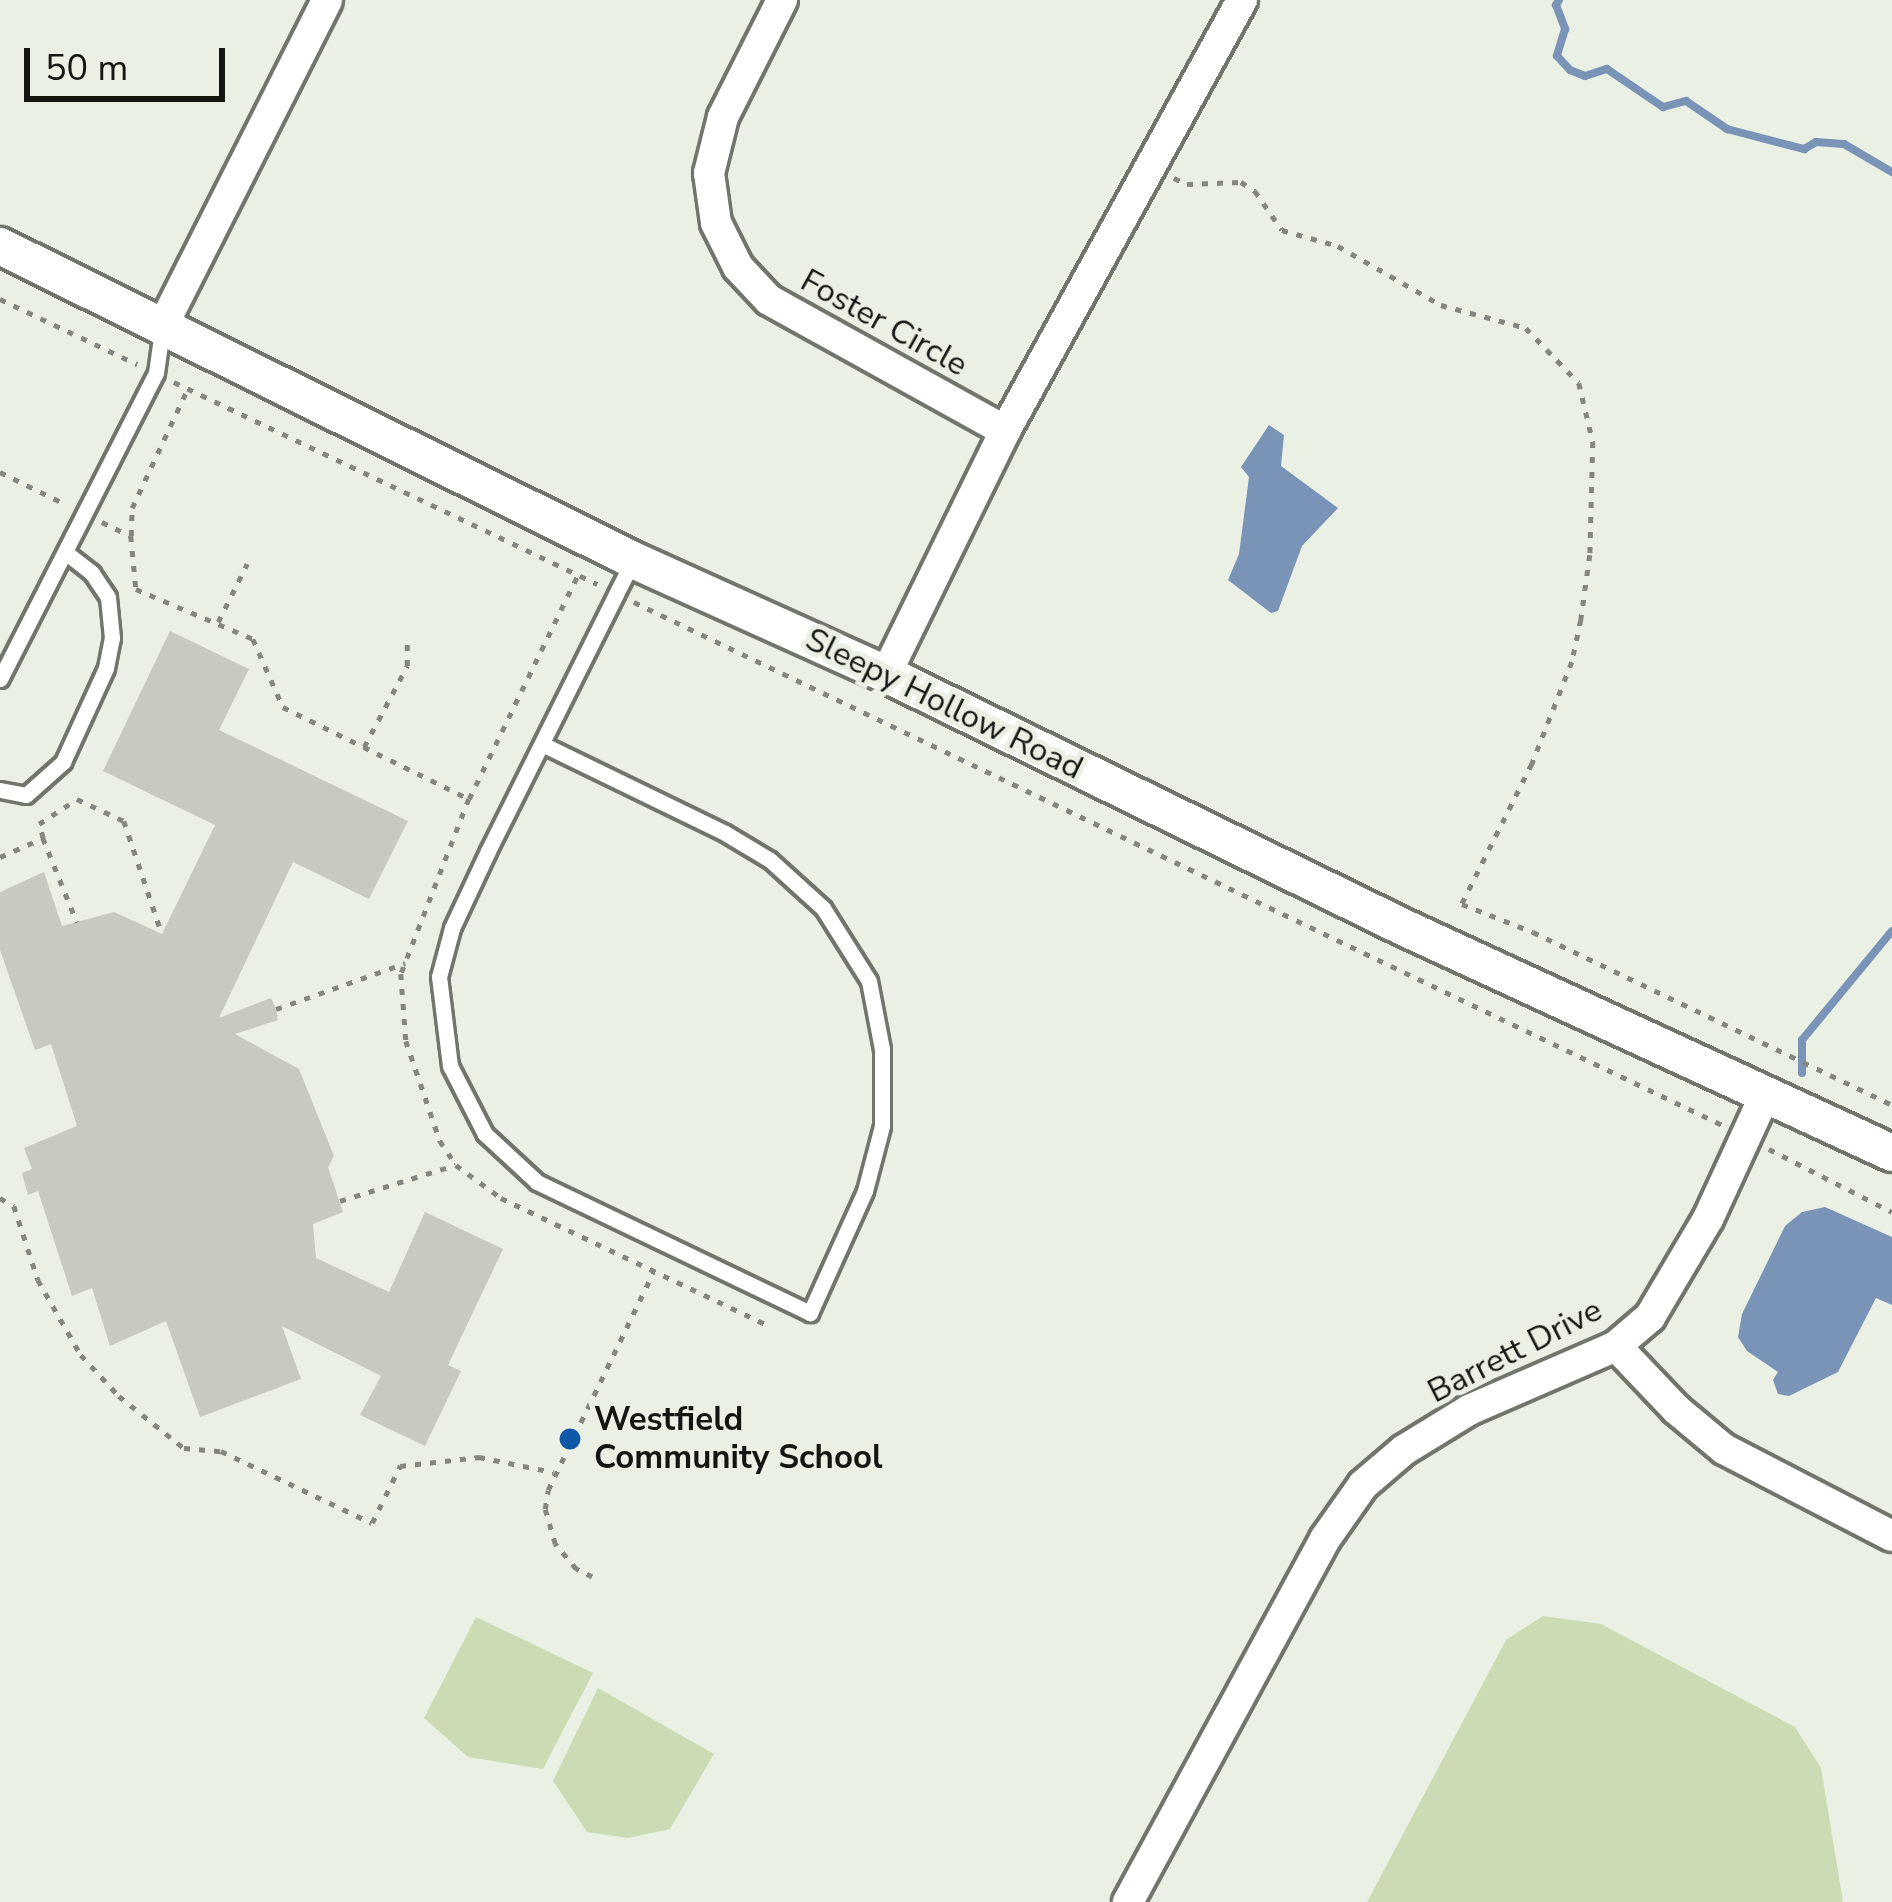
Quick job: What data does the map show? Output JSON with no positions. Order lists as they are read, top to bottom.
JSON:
{
  "streets": {
    "street": ["Foster Circle", "Sleepy Hollow Road", "Barrett Drive"]
  },
  "crossings": [
    ["Sleepy Hollow Road", "Barrett Drive"]
  ],
  "places": ["Westfield Community School"],
  "scale_bar": "50 m"
}
